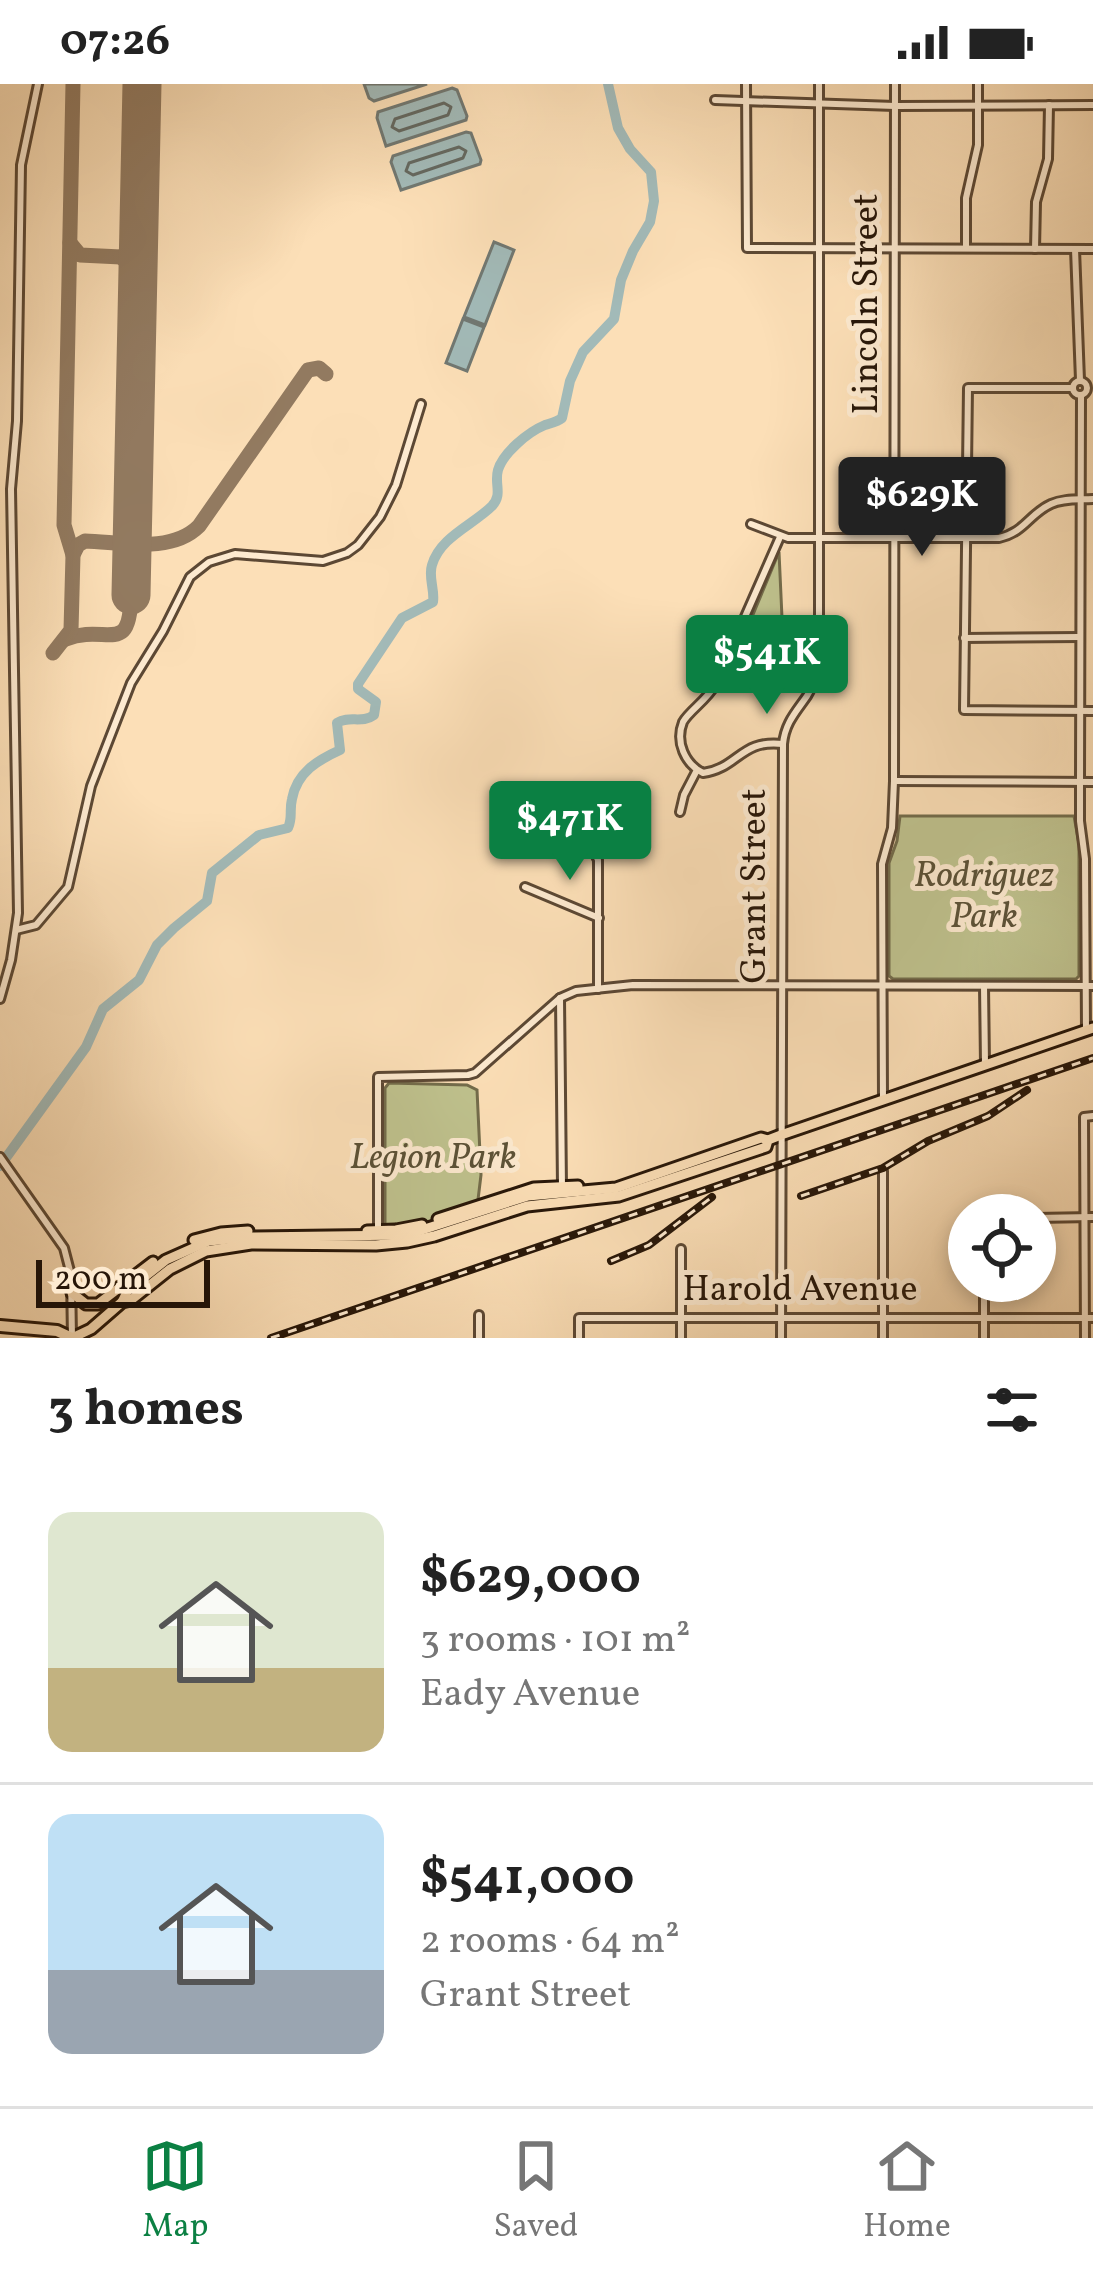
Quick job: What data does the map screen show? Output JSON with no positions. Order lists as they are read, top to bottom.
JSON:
{
  "streets": {
    "street": ["Lincoln Street", "Grant Street", "Harold Avenue"]
  },
  "crossings": [
    ["Grant Street", "Harold Avenue"]
  ],
  "parks": ["Rodriguez Park", "Legion Park"],
  "scale_bar": "200 m",
  "page": {
    "status": "07:26",
    "price": ["$629K", "$541K", "$471K"],
    "scale": "200 m",
    "heading": "3 homes",
    "list": [
      {
        "name": "$629,000",
        "note": "3 rooms · 101 m² · Eady Avenue"
      },
      {
        "name": "$541,000",
        "note": "2 rooms · 64 m² · Grant Street"
      }
    ],
    "tabs": ["Map", "Saved", "Home"]
  }
}
